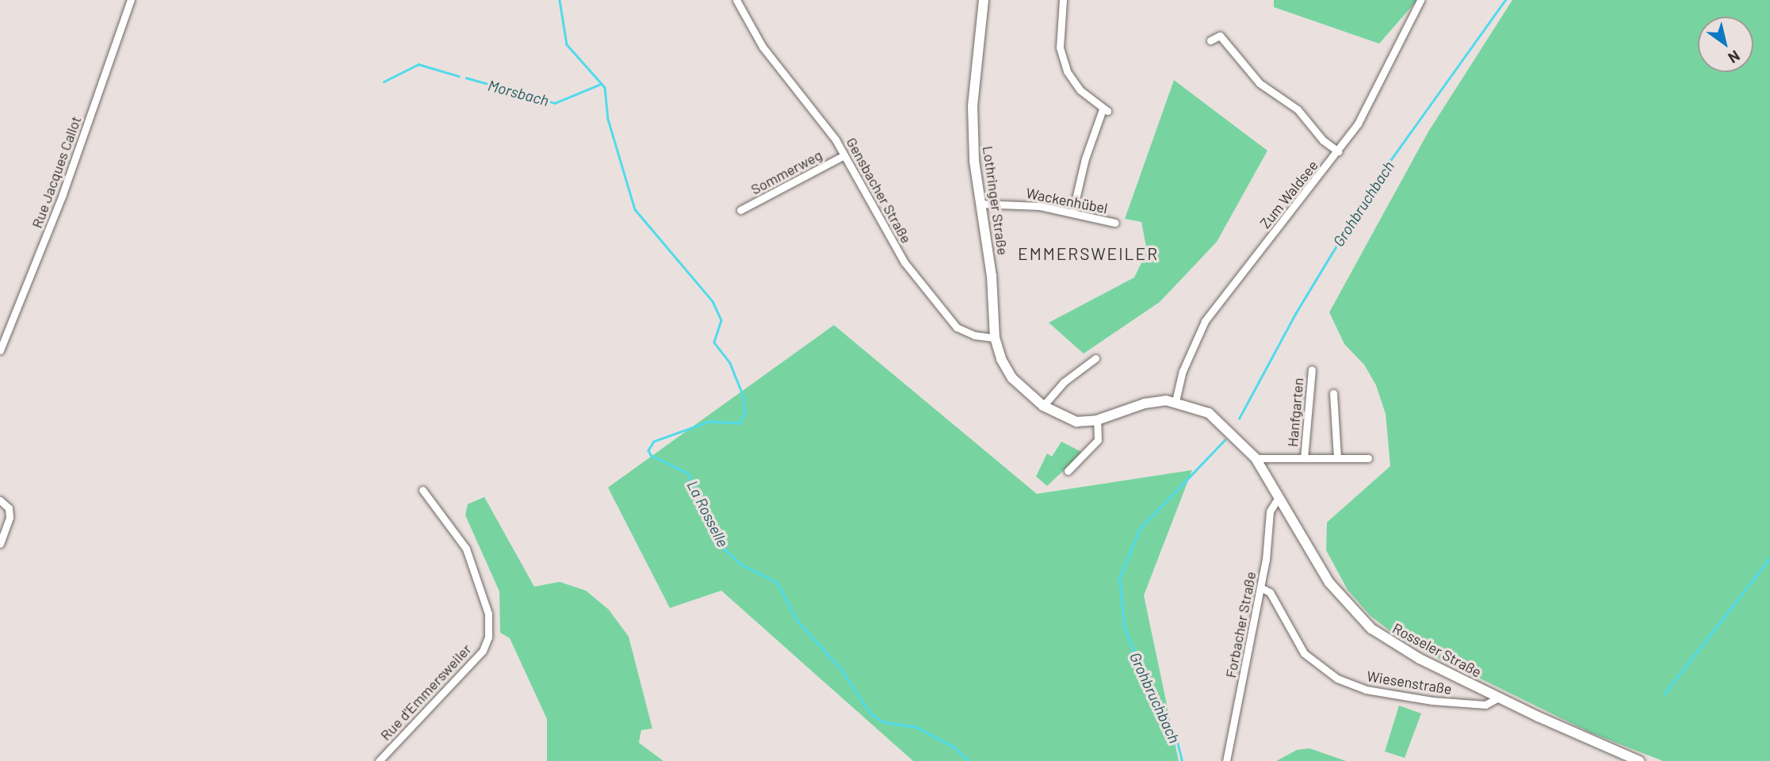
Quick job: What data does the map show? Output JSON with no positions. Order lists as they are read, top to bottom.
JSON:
{
  "streets": {
    "main road": ["Lothringer Straße", "Rosseler Straße"],
    "street": [
      "Rue Jacques Callot",
      "Sommerweg",
      "Gensbacher Straße",
      "Zum Waldsee",
      "Wackenhübel",
      "Hanfgarten",
      "Forbacher Straße",
      "Wiesenstraße",
      "Rue d'Emmersweiler"
    ]
  },
  "crossings": [
    ["Sommerweg", "Gensbacher Straße"],
    ["Gensbacher Straße", "Lothringer Straße"],
    ["Lothringer Straße", "Wackenhübel"],
    ["Forbacher Straße", "Rosseler Straße"],
    ["Forbacher Straße", "Wiesenstraße"],
    ["Rosseler Straße", "Wiesenstraße"]
  ],
  "districts": ["EMMERSWEILER"],
  "water": ["Morsbach", "Grohbruchbach", "La Rosselle"],
  "north": "bottom right"
}
